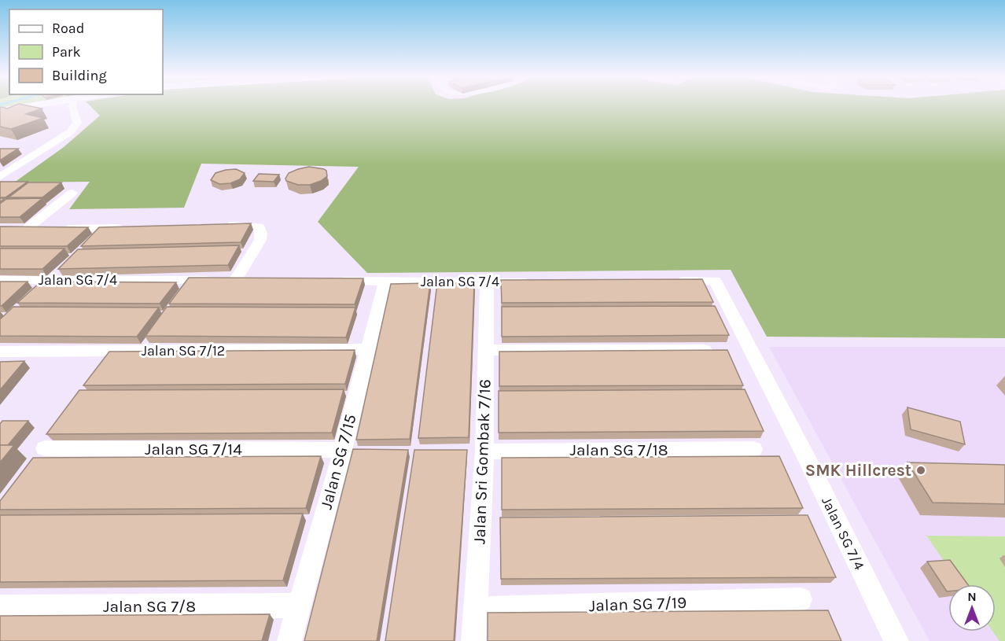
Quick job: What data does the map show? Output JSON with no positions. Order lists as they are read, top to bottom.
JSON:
{
  "streets": {
    "street": [
      "Jalan SG 7/4",
      "Jalan SG 7/12",
      "Jalan SG 7/14",
      "Jalan SG 7/18",
      "Jalan SG 7/15",
      "Jalan Sri Gombak 7/16",
      "Jalan SG 7/19",
      "Jalan SG 7/8"
    ]
  },
  "crossings": [
    ["Jalan SG 7/4", "Jalan SG 7/15"],
    ["Jalan SG 7/4", "Jalan Sri Gombak 7/16"],
    ["Jalan SG 7/12", "Jalan SG 7/15"],
    ["Jalan SG 7/14", "Jalan SG 7/15"],
    ["Jalan SG 7/18", "Jalan Sri Gombak 7/16"],
    ["Jalan SG 7/15", "Jalan SG 7/8"],
    ["Jalan Sri Gombak 7/16", "Jalan SG 7/19"]
  ],
  "places": ["SMK Hillcrest"],
  "legend": ["Road", "Park", "Building"],
  "north": "top"
}
